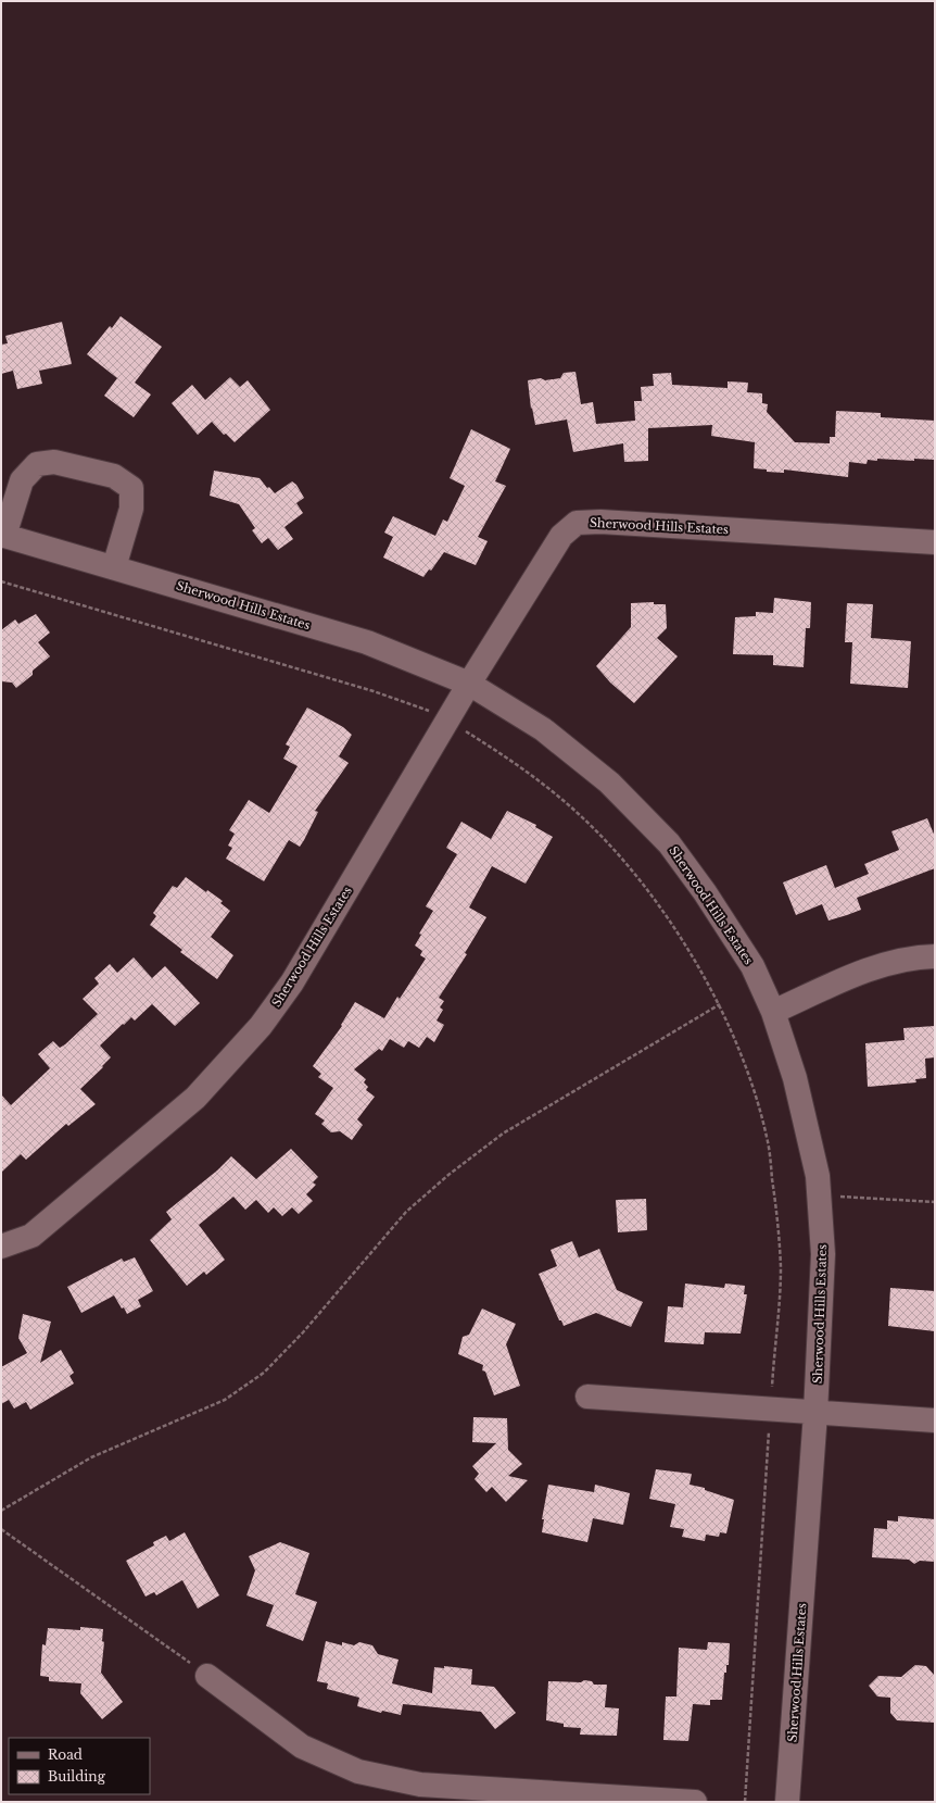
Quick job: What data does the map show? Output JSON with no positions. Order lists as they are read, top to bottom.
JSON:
{
  "streets": {
    "street": ["Sherwood Hills Estates"]
  },
  "legend": ["Road", "Building"]
}
